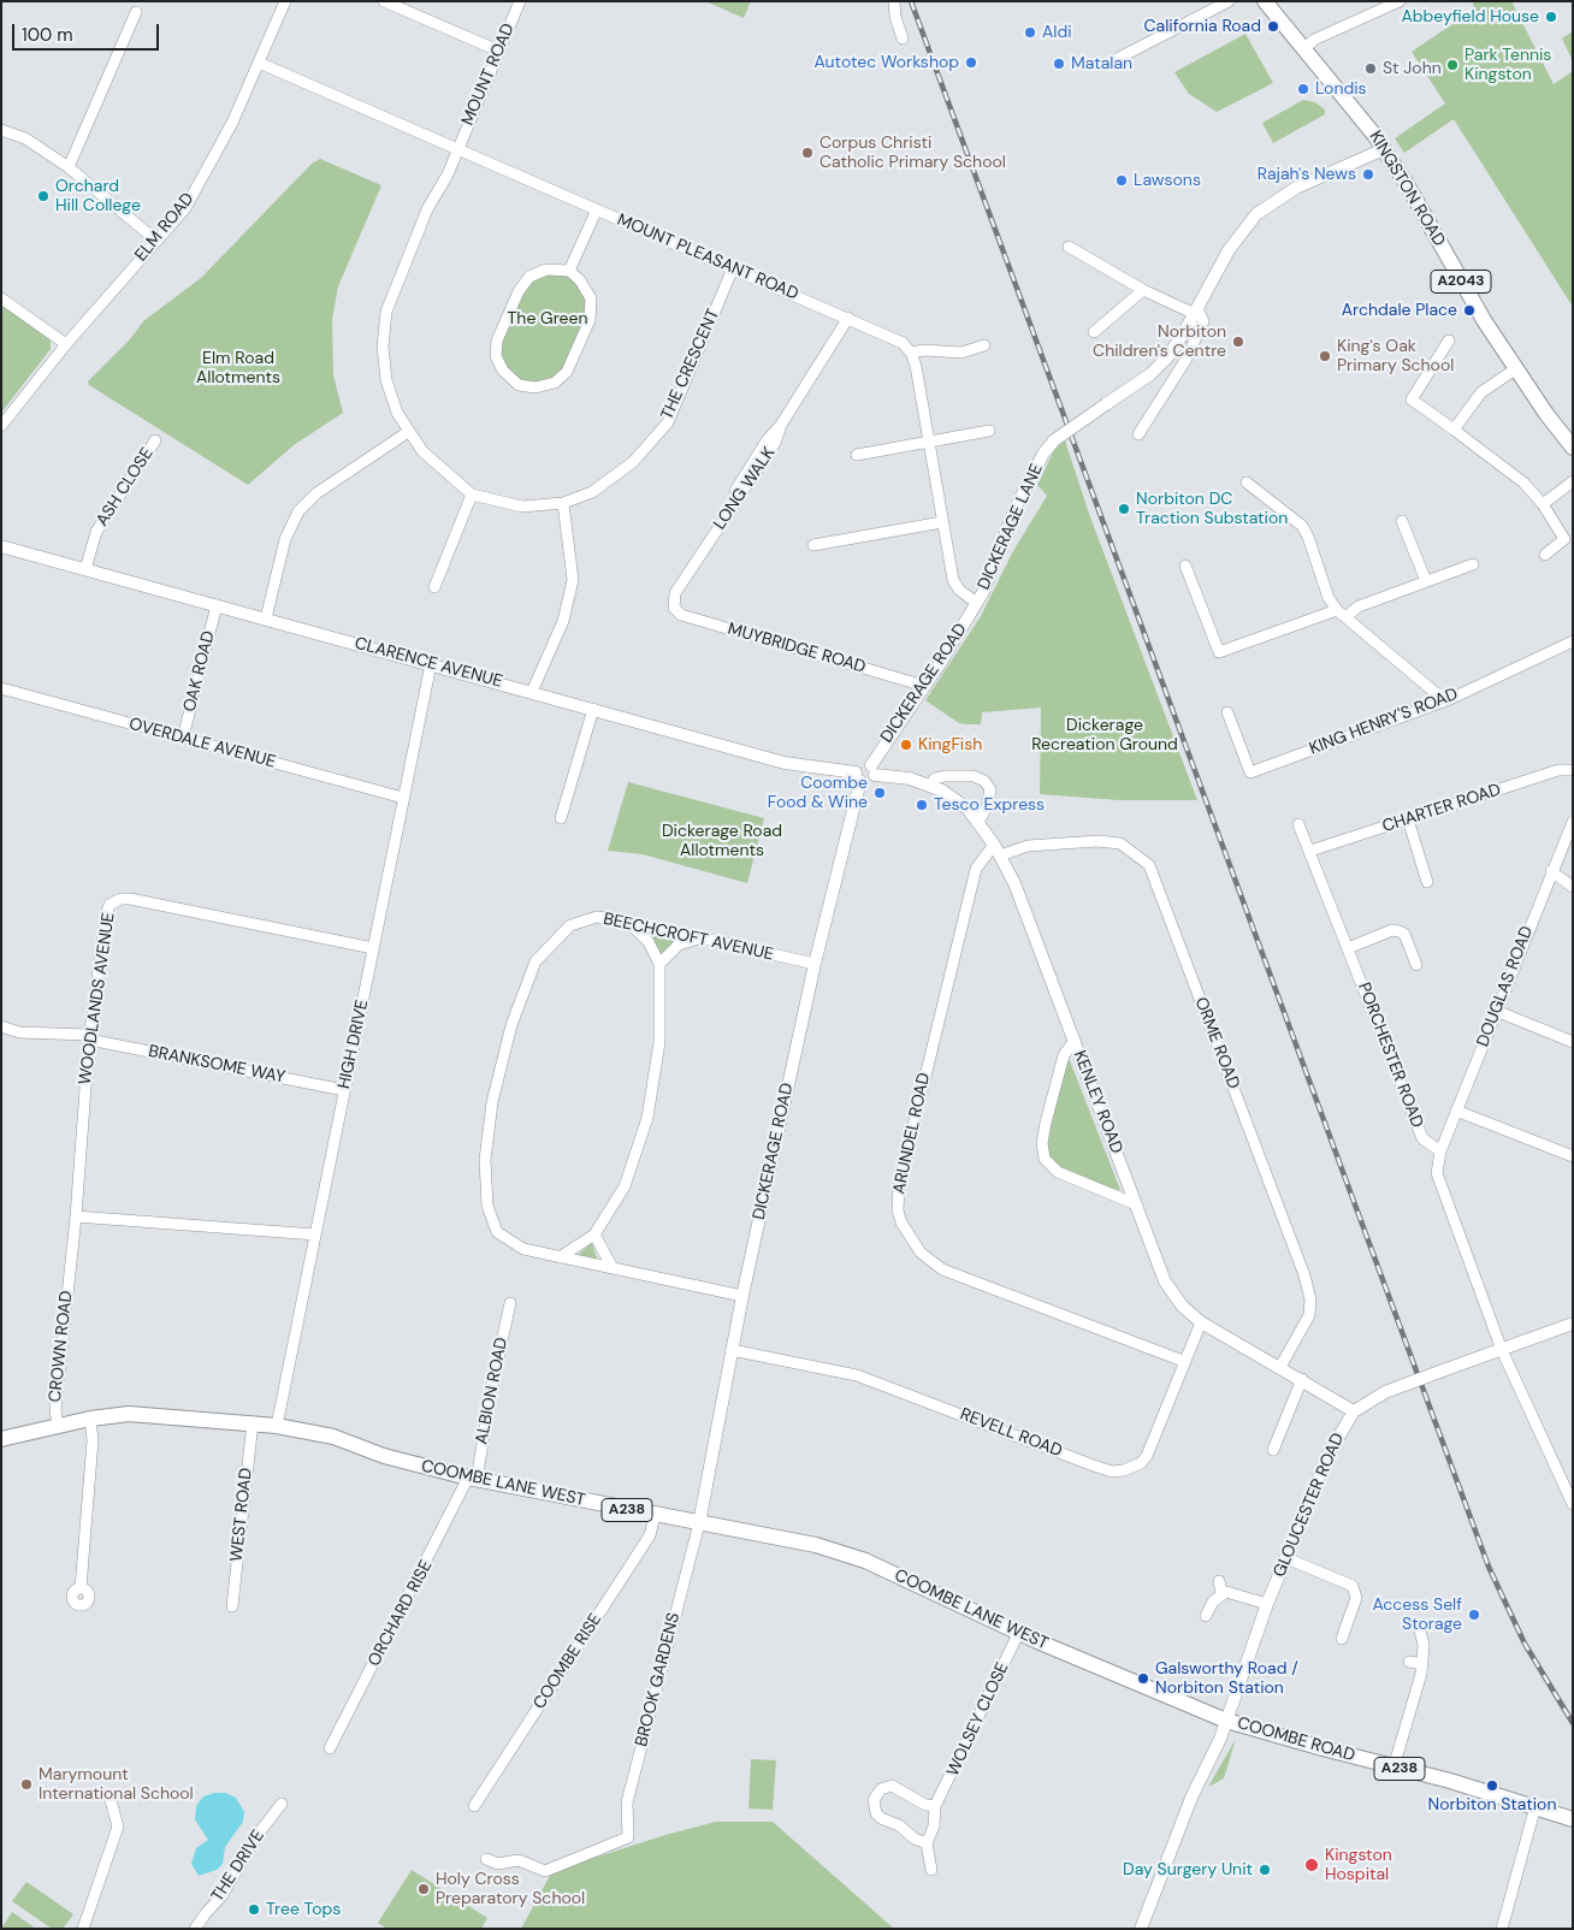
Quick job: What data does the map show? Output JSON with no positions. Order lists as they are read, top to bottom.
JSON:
{
  "streets": {
    "main road": [
      "KINGSTON ROAD",
      "A2043",
      "COOMBE LANE WEST",
      "A238",
      "COOMBE ROAD"
    ],
    "street": [
      "MOUNT ROAD",
      "ELM ROAD",
      "MOUNT PLEASANT ROAD",
      "THE CRESCENT",
      "ASH CLOSE",
      "LONG WALK",
      "DICKERAGE LANE",
      "MUYBRIDGE ROAD",
      "CLARENCE AVENUE",
      "OAK ROAD",
      "DICKERAGE ROAD",
      "KING HENRY'S ROAD",
      "OVERDALE AVENUE",
      "CHARTER ROAD",
      "BEECHCROFT AVENUE",
      "DOUGLAS ROAD",
      "WOODLANDS AVENUE",
      "ORME ROAD",
      "HIGH DRIVE",
      "PORCHESTER ROAD",
      "BRANKSOME WAY",
      "KENLEY ROAD",
      "ARUNDEL ROAD",
      "CROWN ROAD",
      "ALBION ROAD",
      "REVELL ROAD",
      "GLOUCESTER ROAD",
      "WEST ROAD",
      "ORCHARD RISE",
      "COOMBE RISE",
      "BROOK GARDENS",
      "WOLSEY CLOSE",
      "THE DRIVE"
    ]
  },
  "crossings": [
    ["MOUNT ROAD", "MOUNT PLEASANT ROAD"],
    ["MOUNT ROAD", "THE CRESCENT"],
    ["KINGSTON ROAD", "DICKERAGE LANE"],
    ["ELM ROAD", "MOUNT PLEASANT ROAD"],
    ["MOUNT PLEASANT ROAD", "THE CRESCENT"],
    ["MOUNT PLEASANT ROAD", "LONG WALK"],
    ["ASH CLOSE", "CLARENCE AVENUE"],
    ["LONG WALK", "MUYBRIDGE ROAD"],
    ["DICKERAGE LANE", "DICKERAGE ROAD"],
    ["MUYBRIDGE ROAD", "DICKERAGE ROAD"],
    ["CLARENCE AVENUE", "OAK ROAD"],
    ["CLARENCE AVENUE", "DICKERAGE ROAD"],
    ["CLARENCE AVENUE", "HIGH DRIVE"],
    ["CLARENCE AVENUE", "KENLEY ROAD"],
    ["OAK ROAD", "OVERDALE AVENUE"],
    ["DICKERAGE ROAD", "BEECHCROFT AVENUE"],
    ["DICKERAGE ROAD", "KENLEY ROAD"],
    ["DICKERAGE ROAD", "REVELL ROAD"],
    ["DICKERAGE ROAD", "COOMBE LANE WEST"],
    ["DICKERAGE ROAD", "BROOK GARDENS"],
    ["OVERDALE AVENUE", "HIGH DRIVE"],
    ["CHARTER ROAD", "PORCHESTER ROAD"],
    ["DOUGLAS ROAD", "PORCHESTER ROAD"],
    ["WOODLANDS AVENUE", "HIGH DRIVE"],
    ["WOODLANDS AVENUE", "BRANKSOME WAY"],
    ["WOODLANDS AVENUE", "CROWN ROAD"],
    ["ORME ROAD", "KENLEY ROAD"],
    ["ORME ROAD", "ARUNDEL ROAD"],
    ["HIGH DRIVE", "BRANKSOME WAY"],
    ["HIGH DRIVE", "COOMBE LANE WEST"],
    ["KENLEY ROAD", "ARUNDEL ROAD"],
    ["KENLEY ROAD", "REVELL ROAD"],
    ["KENLEY ROAD", "GLOUCESTER ROAD"],
    ["ARUNDEL ROAD", "REVELL ROAD"],
    ["CROWN ROAD", "COOMBE LANE WEST"],
    ["ALBION ROAD", "COOMBE LANE WEST"],
    ["ALBION ROAD", "ORCHARD RISE"],
    ["COOMBE LANE WEST", "GLOUCESTER ROAD"],
    ["COOMBE LANE WEST", "WEST ROAD"],
    ["COOMBE LANE WEST", "ORCHARD RISE"],
    ["COOMBE LANE WEST", "COOMBE RISE"],
    ["COOMBE LANE WEST", "BROOK GARDENS"],
    ["COOMBE LANE WEST", "WOLSEY CLOSE"],
    ["COOMBE LANE WEST", "COOMBE ROAD"],
    ["GLOUCESTER ROAD", "COOMBE ROAD"]
  ],
  "parks": [
    "The Green",
    "Elm Road Allotments",
    "Dickerage Recreation Ground",
    "Dickerage Road Allotments"
  ],
  "places": [
    "Abbeyfield House",
    "California Road",
    "Aldi",
    "Autotec Workshop",
    "Matalan",
    "Park Tennis Kingston",
    "St John",
    "Londis",
    "Corpus Christi Catholic Primary School",
    "Rajah's News",
    "Lawsons",
    "Orchard Hill College",
    "Archdale Place",
    "Norbiton Children's Centre",
    "King's Oak Primary School",
    "Norbiton DC Traction Substation",
    "KingFish",
    "Coombe Food & Wine",
    "Tesco Express",
    "Access Self Storage",
    "Galsworthy Road / Norbiton Station",
    "Marymount International School",
    "Norbiton Station",
    "Kingston Hospital",
    "Day Surgery Unit",
    "Holy Cross Preparatory School",
    "Tree Tops"
  ],
  "scale_bar": "100 m"
}
